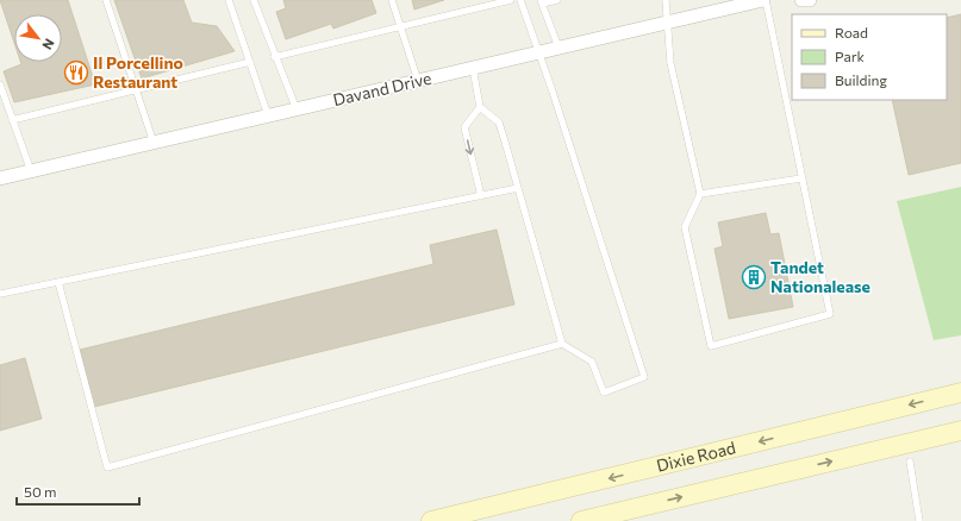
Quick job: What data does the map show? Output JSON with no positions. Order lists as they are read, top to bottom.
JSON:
{
  "streets": {
    "main road": ["Dixie Road"],
    "street": ["Davand Drive"]
  },
  "places": {
    "restaurant": ["Il Porcellino Restaurant"],
    "building": ["Tandet Nationalease"]
  },
  "legend": ["Road", "Park", "Building"],
  "scale_bar": "50 m",
  "north": "bottom right"
}
